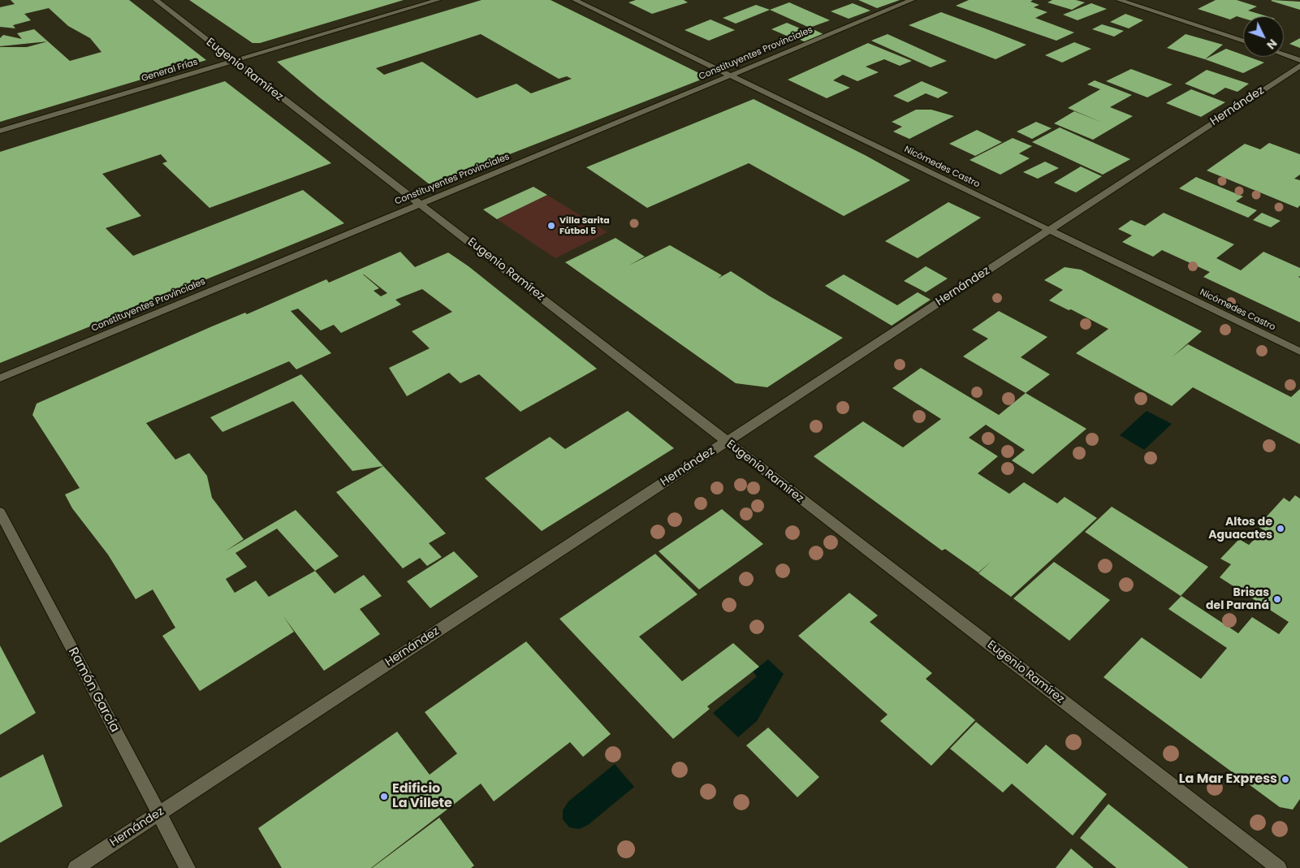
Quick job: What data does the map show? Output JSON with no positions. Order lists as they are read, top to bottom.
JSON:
{
  "streets": {
    "street": [
      "Constituyentes Provinciales",
      "Eugenio Ramírez",
      "General Frías",
      "Hernández",
      "Nicómedes Castro",
      "Ramón García"
    ]
  },
  "crossings": [
    ["Constituyentes Provinciales", "Eugenio Ramírez"],
    ["Constituyentes Provinciales", "Nicómedes Castro"],
    ["Eugenio Ramírez", "General Frías"],
    ["Eugenio Ramírez", "Hernández"],
    ["Hernández", "Nicómedes Castro"],
    ["Hernández", "Ramón García"]
  ],
  "places": [
    "Villa Sarita Fútbol 5",
    "Altos de Aguacates",
    "Brisas del Paraná",
    "La Mar Express",
    "Edificio La Villete"
  ],
  "north": "bottom right"
}
